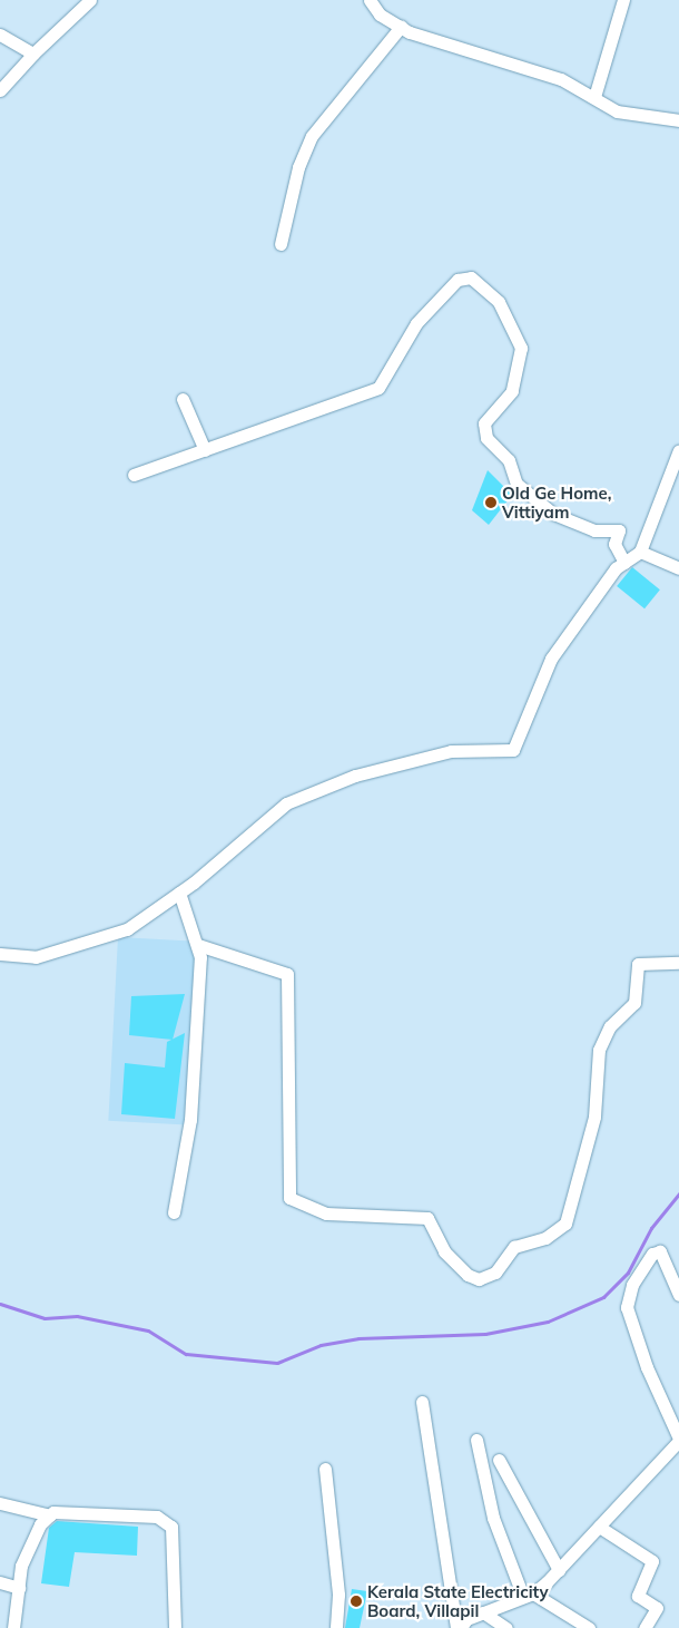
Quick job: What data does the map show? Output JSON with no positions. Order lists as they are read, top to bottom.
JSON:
{
  "places": ["Old Ge Home, Vittiyam", "Kerala State Electricity Board, Villapil"]
}
